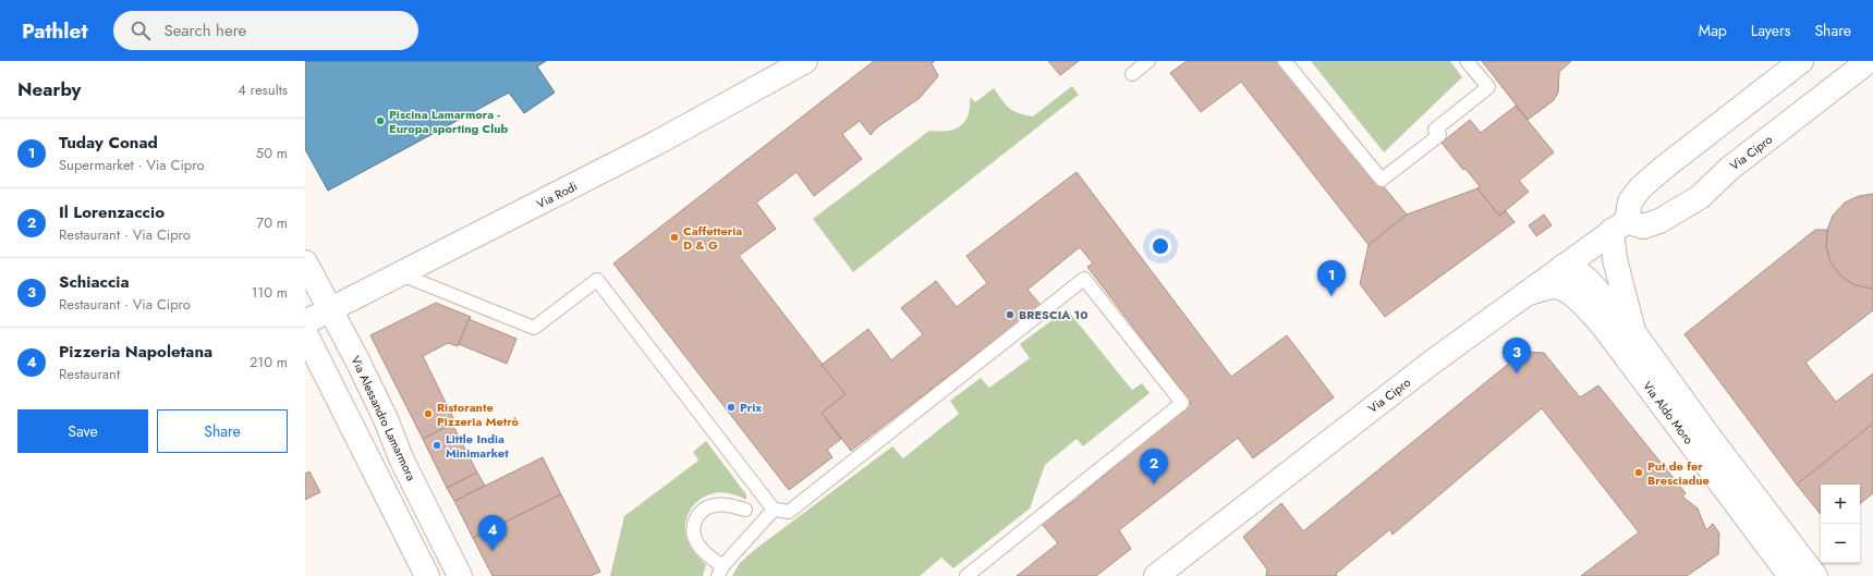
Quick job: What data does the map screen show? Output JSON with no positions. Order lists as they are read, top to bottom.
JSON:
{
  "streets": {
    "street": [
      "Via Cipro",
      "Via Rodi",
      "Via Aldo Moro",
      "Via Alessandro Lamarmora"
    ]
  },
  "crossings": [
    ["Via Cipro", "Via Aldo Moro"],
    ["Via Rodi", "Via Alessandro Lamarmora"]
  ],
  "places": [
    "Piscina Lamarmora - Europa sporting Club",
    "Caffetteria D & G",
    "BRESCIA 10",
    "Prix",
    "Ristorante Pizzeria Metrò",
    "Little India Minimarket",
    "Put de fer Bresciadue"
  ],
  "page": {
    "header": "Pathlet",
    "search": "Search here",
    "nav": ["Map", "Layers", "Share"],
    "heading": ["Nearby", "4 results"],
    "list": [
      {
        "mark": "1",
        "name": "Tuday Conad",
        "note": "Supermarket · Via Cipro",
        "value": "50 m"
      },
      {
        "mark": "2",
        "name": "Il Lorenzaccio",
        "note": "Restaurant · Via Cipro",
        "value": "70 m"
      },
      {
        "mark": "3",
        "name": "Schiaccia",
        "note": "Restaurant · Via Cipro",
        "value": "110 m"
      },
      {
        "mark": "4",
        "name": "Pizzeria Napoletana",
        "note": "Restaurant",
        "value": "210 m"
      }
    ],
    "pins": [
      "1",
      "3",
      "2",
      "4"
    ],
    "buttons": ["Save", "Share"],
    "map_buttons": ["+", "−"]
  }
}
